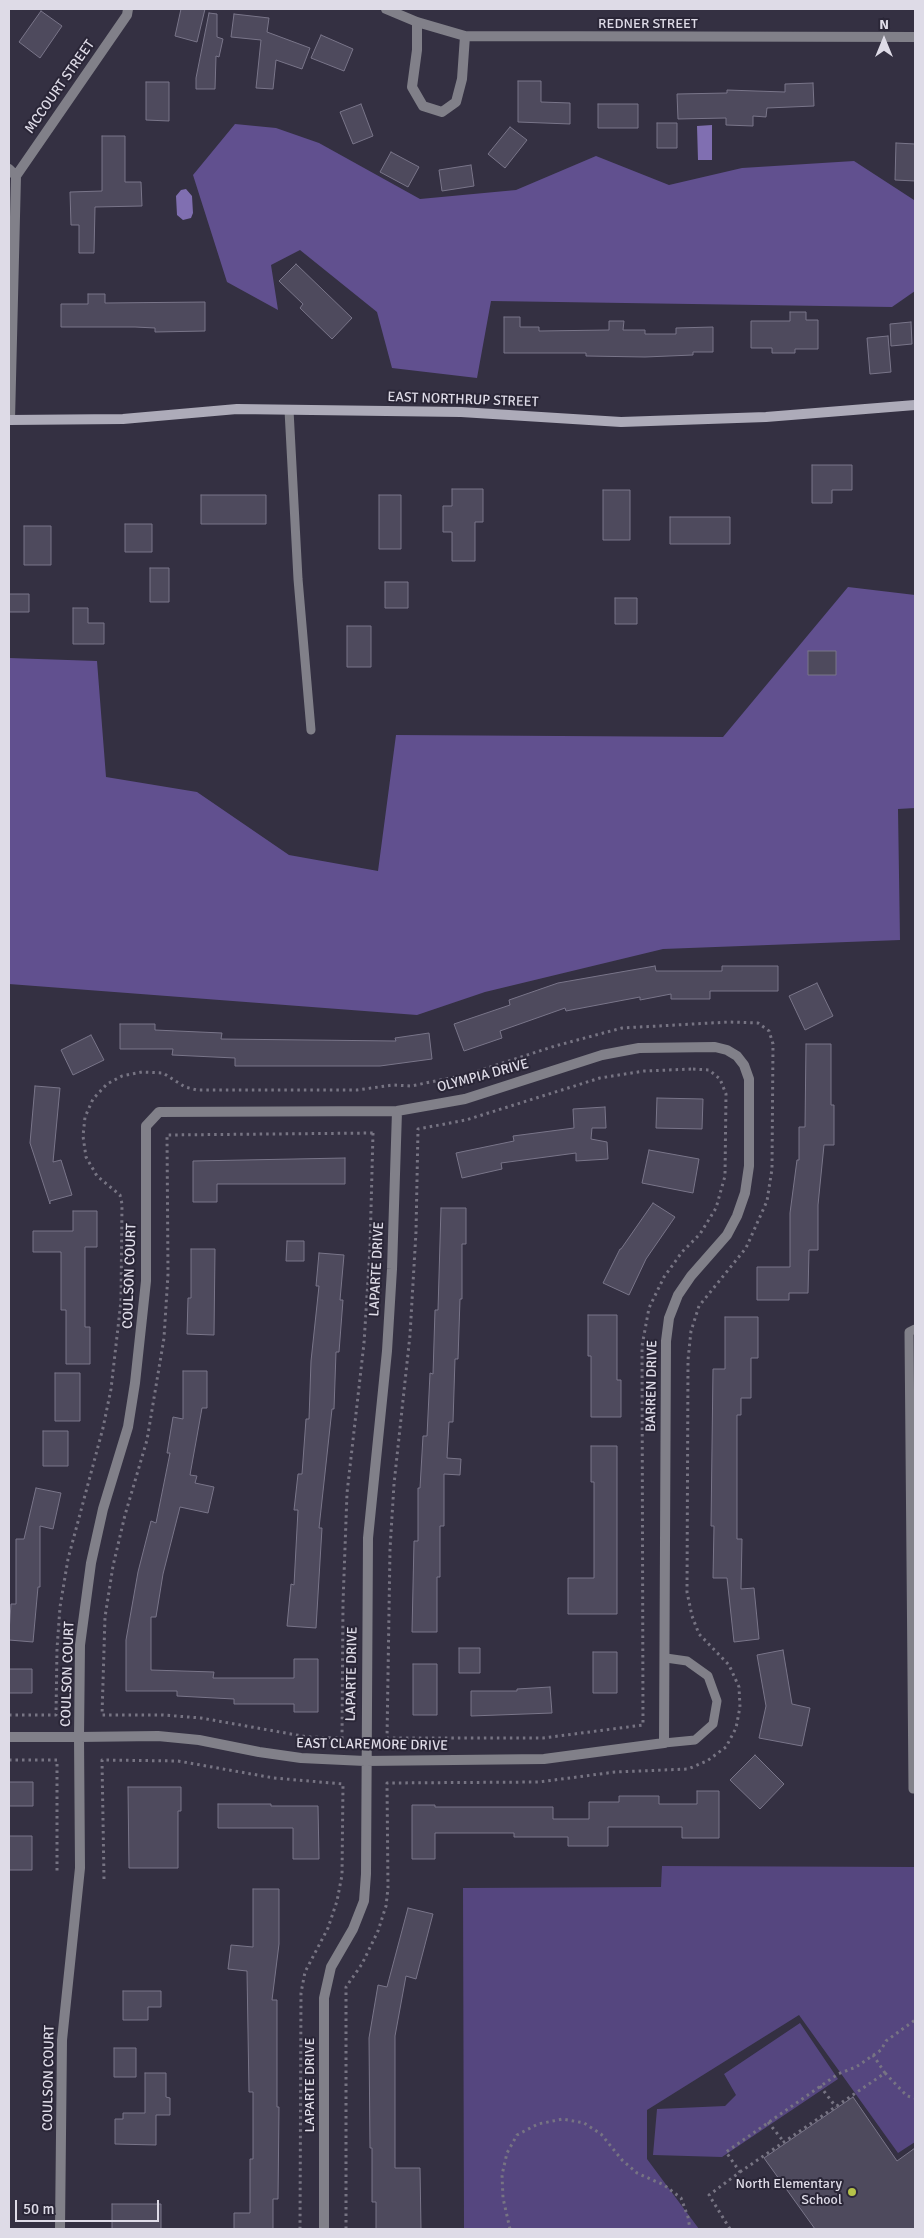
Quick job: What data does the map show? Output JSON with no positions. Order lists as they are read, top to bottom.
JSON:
{
  "streets": {
    "street": [
      "REDNER STREET",
      "MCCOURT STREET",
      "EAST NORTHRUP STREET",
      "OLYMPIA DRIVE",
      "LAPARTE DRIVE",
      "COULSON COURT",
      "BARREN DRIVE",
      "EAST CLAREMORE DRIVE"
    ]
  },
  "crossings": [
    ["MCCOURT STREET", "EAST NORTHRUP STREET"],
    ["OLYMPIA DRIVE", "LAPARTE DRIVE"],
    ["OLYMPIA DRIVE", "COULSON COURT"],
    ["OLYMPIA DRIVE", "BARREN DRIVE"],
    ["LAPARTE DRIVE", "EAST CLAREMORE DRIVE"],
    ["COULSON COURT", "EAST CLAREMORE DRIVE"],
    ["BARREN DRIVE", "EAST CLAREMORE DRIVE"]
  ],
  "places": ["North Elementary School"],
  "scale_bar": "50 m",
  "north": "top"
}
